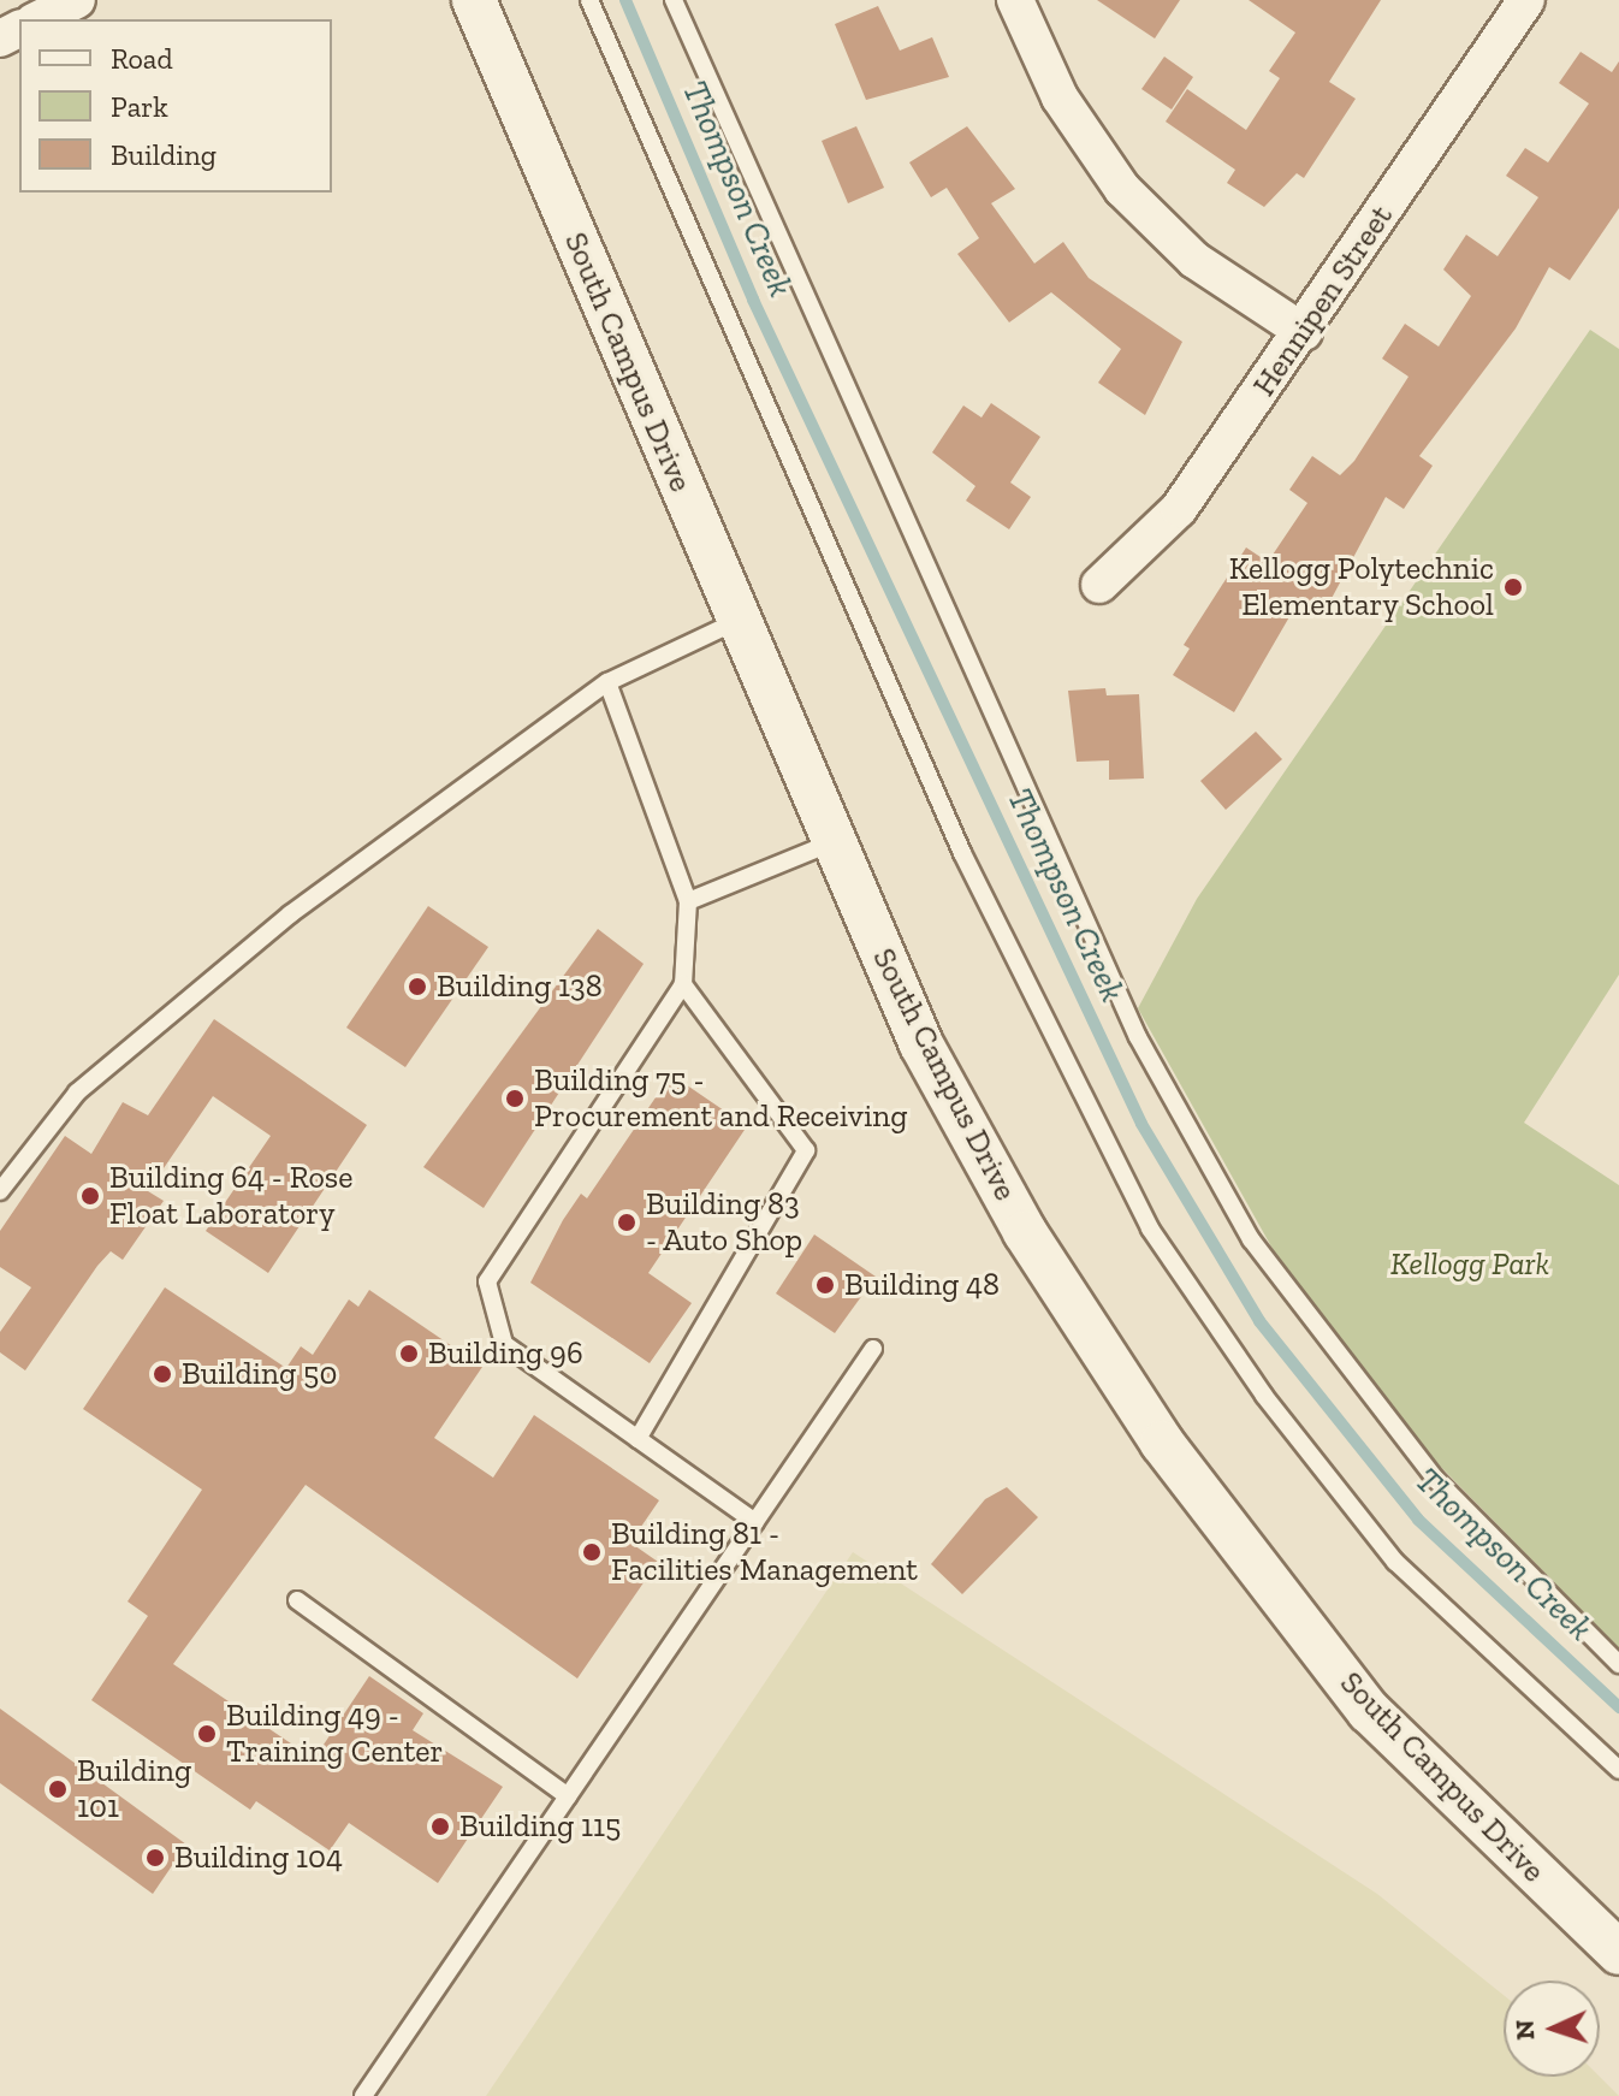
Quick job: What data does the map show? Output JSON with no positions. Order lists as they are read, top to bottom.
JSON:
{
  "streets": {
    "street": ["Hennipen Street", "South Campus Drive"]
  },
  "water": ["Thompson Creek"],
  "parks": ["Kellogg Park"],
  "places": [
    "Kellogg Polytechnic Elementary School",
    "Building 138",
    "Building 75 - Procurement and Receiving",
    "Building 64 - Rose Float Laboratory",
    "Building 83 - Auto Shop",
    "Building 48",
    "Building 96",
    "Building 50",
    "Building 81 - Facilities Management",
    "Building 49 - Training Center",
    "Building 101",
    "Building 115",
    "Building 104"
  ],
  "legend": ["Road", "Park", "Building"],
  "north": "left"
}
